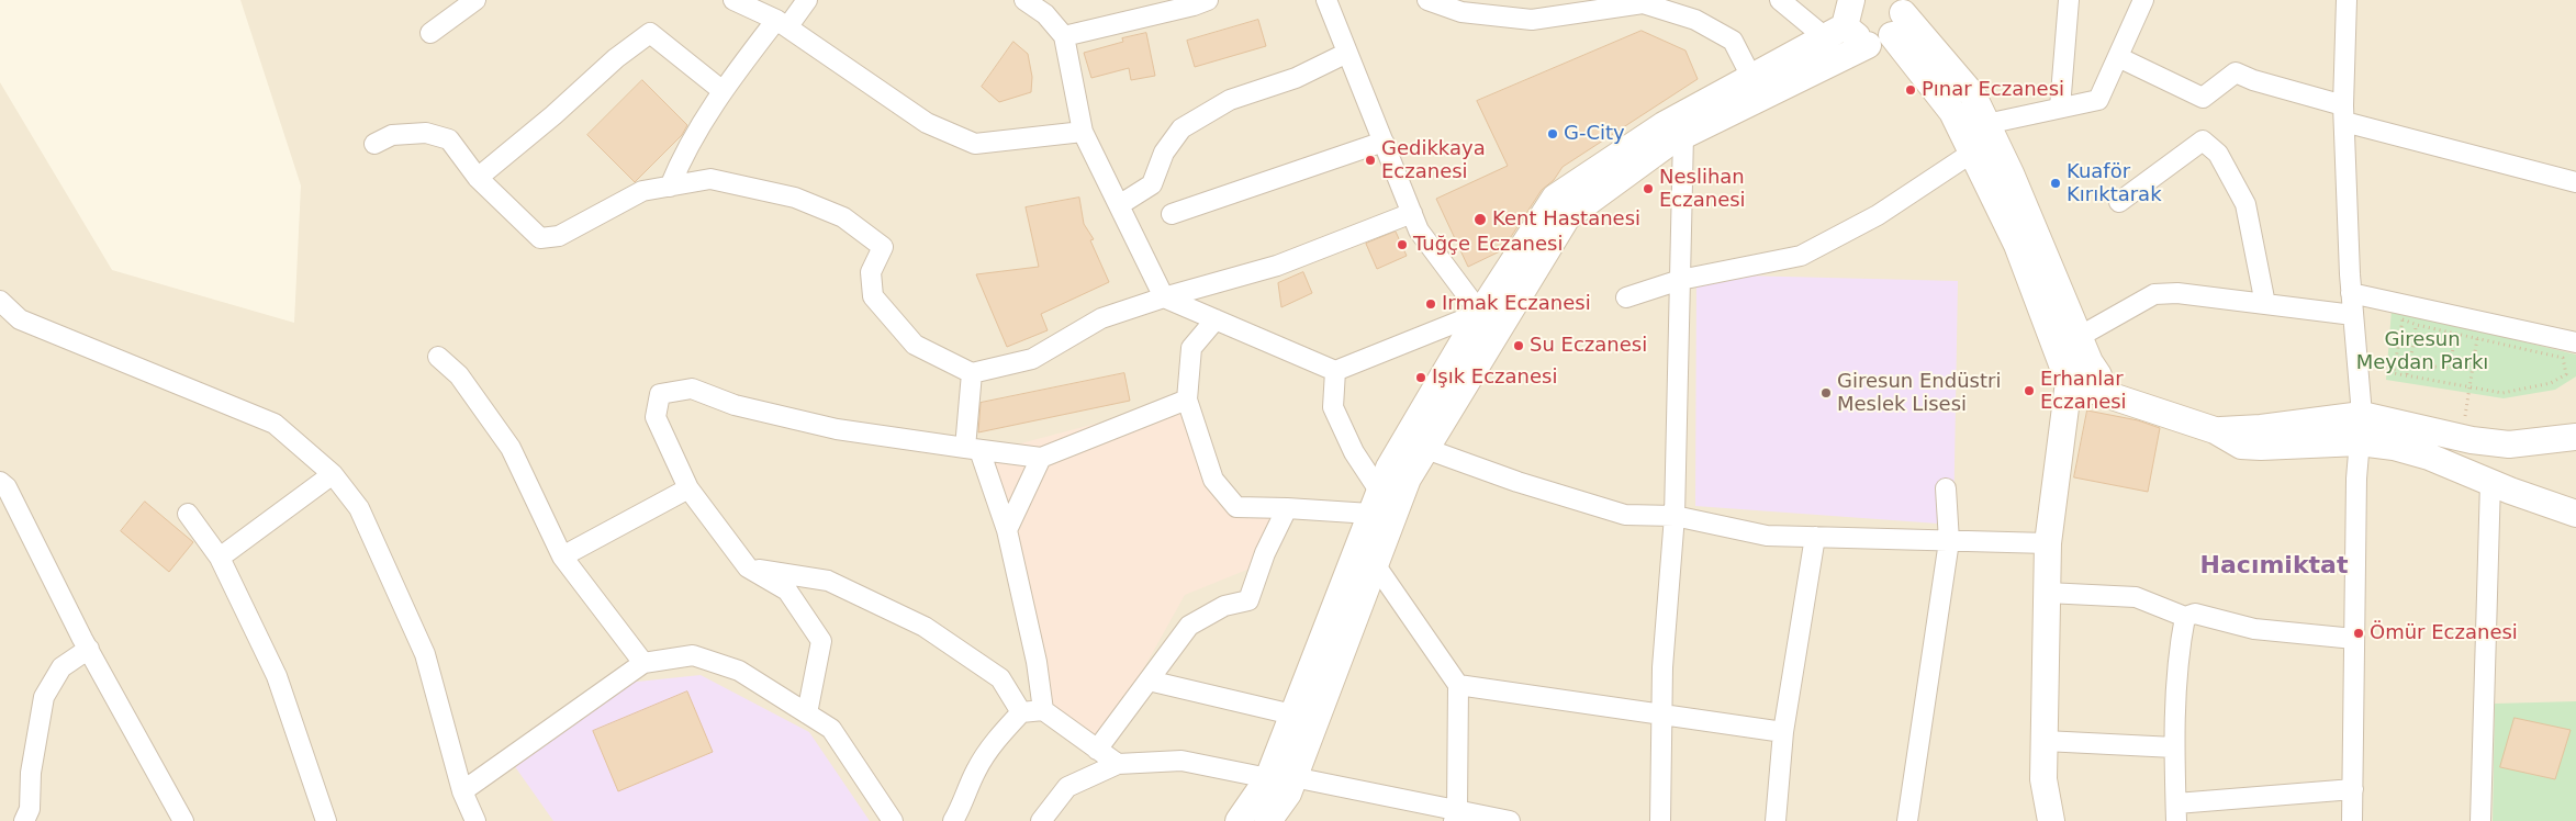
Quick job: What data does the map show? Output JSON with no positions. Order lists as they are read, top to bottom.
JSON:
{
  "districts": ["Hacımiktat"],
  "parks": ["Giresun Meydan Parkı"],
  "places": [
    "Pınar Eczanesi",
    "G-City",
    "Gedikkaya Eczanesi",
    "Kuaför Kırıktarak",
    "Neslihan Eczanesi",
    "Kent Hastanesi",
    "Tuğçe Eczanesi",
    "Irmak Eczanesi",
    "Su Eczanesi",
    "Işık Eczanesi",
    "Erhanlar Eczanesi",
    "Giresun Endüstri Meslek Lisesi",
    "Ömür Eczanesi"
  ]
}
